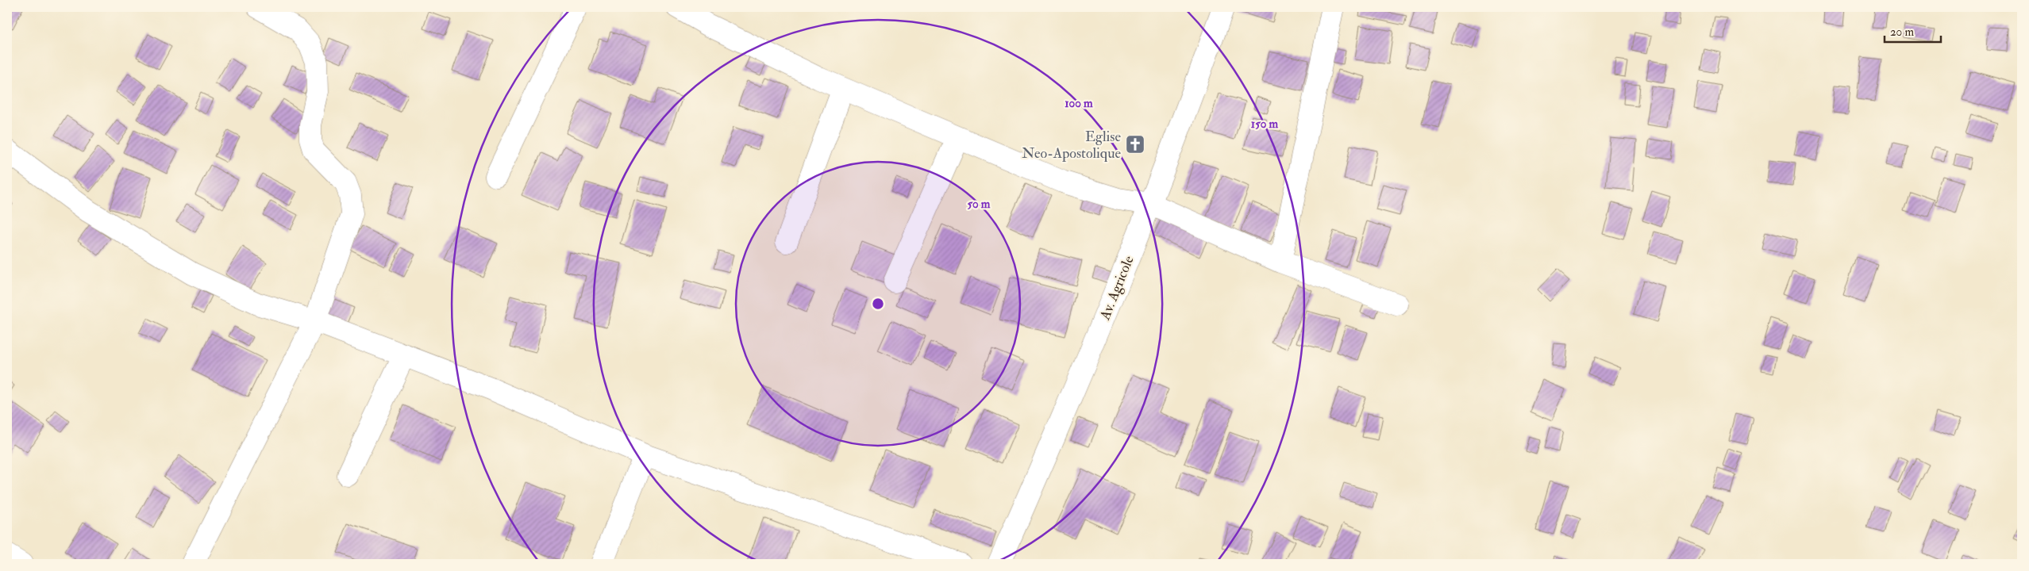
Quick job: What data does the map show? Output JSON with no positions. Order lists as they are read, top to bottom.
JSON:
{
  "streets": {
    "street": ["Av. Agricole"]
  },
  "places": {
    "church": ["Eglise Neo-Apostolique"]
  },
  "scale_bar": "20 m",
  "rings": ["100 m", "150 m", "50 m"]
}
